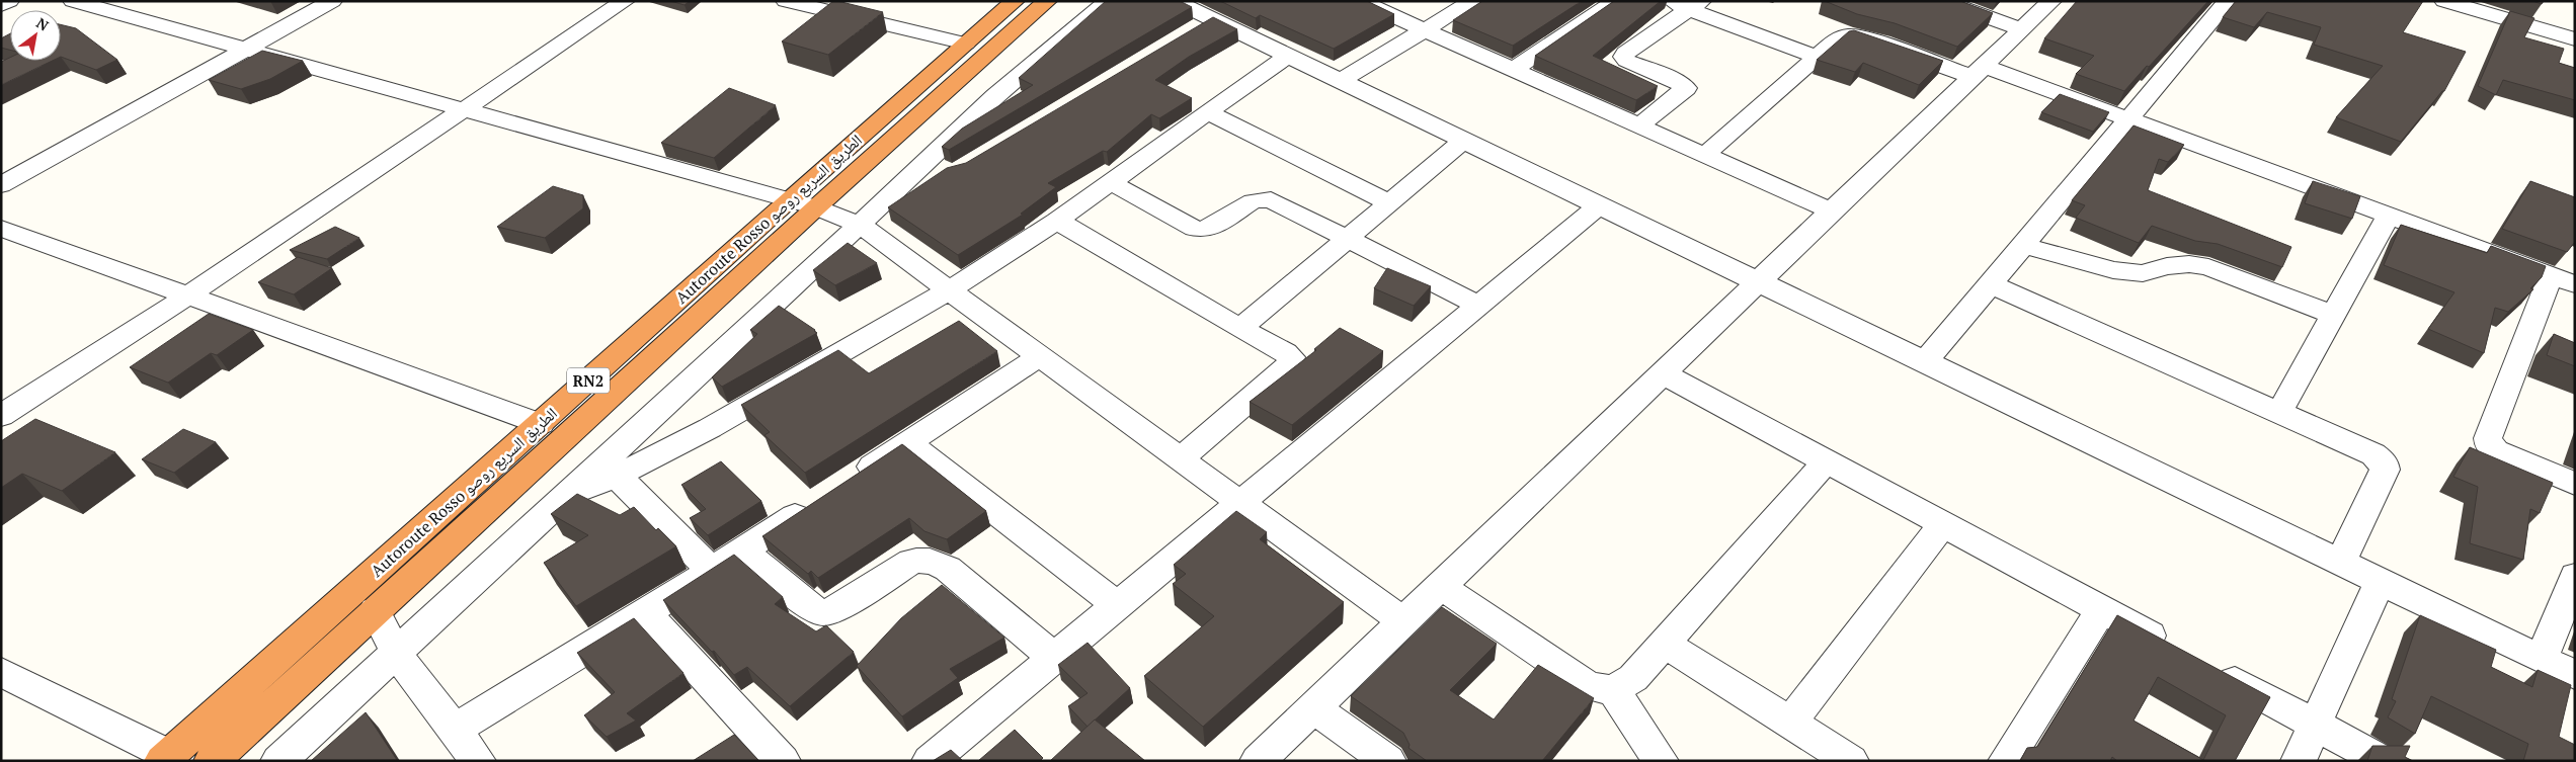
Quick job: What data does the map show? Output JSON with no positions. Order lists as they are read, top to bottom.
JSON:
{
  "streets": {
    "highway": ["Autoroute Rosso الطريق السريع روصو", "RN2"]
  },
  "north": "top right"
}
